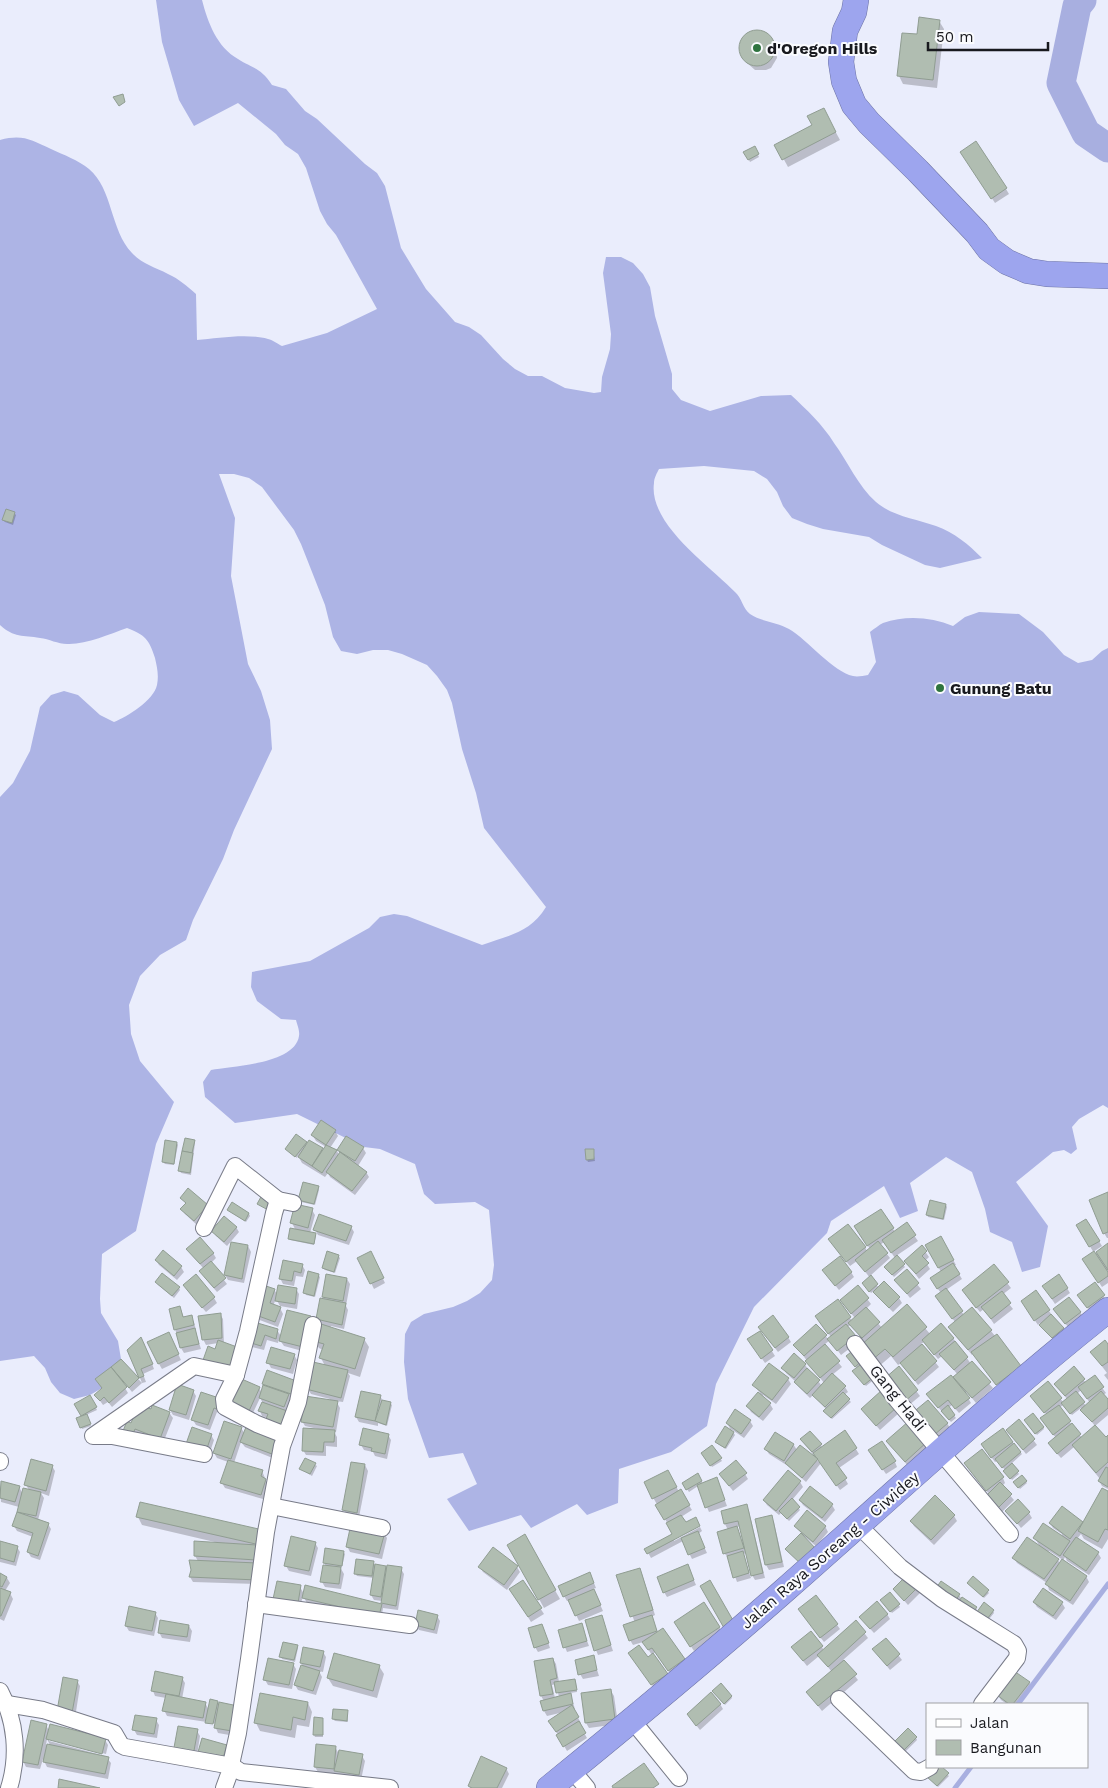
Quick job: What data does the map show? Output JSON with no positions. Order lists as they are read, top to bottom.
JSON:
{
  "streets": {
    "highway": ["Jalan Raya Soreang - Ciwidey"],
    "street": ["Gang Hadi"]
  },
  "crossings": [
    ["Gang Hadi", "Jalan Raya Soreang - Ciwidey"]
  ],
  "places": ["d'Oregon Hills", "Gunung Batu"],
  "legend": ["Jalan", "Bangunan"],
  "scale_bar": "50 m"
}
